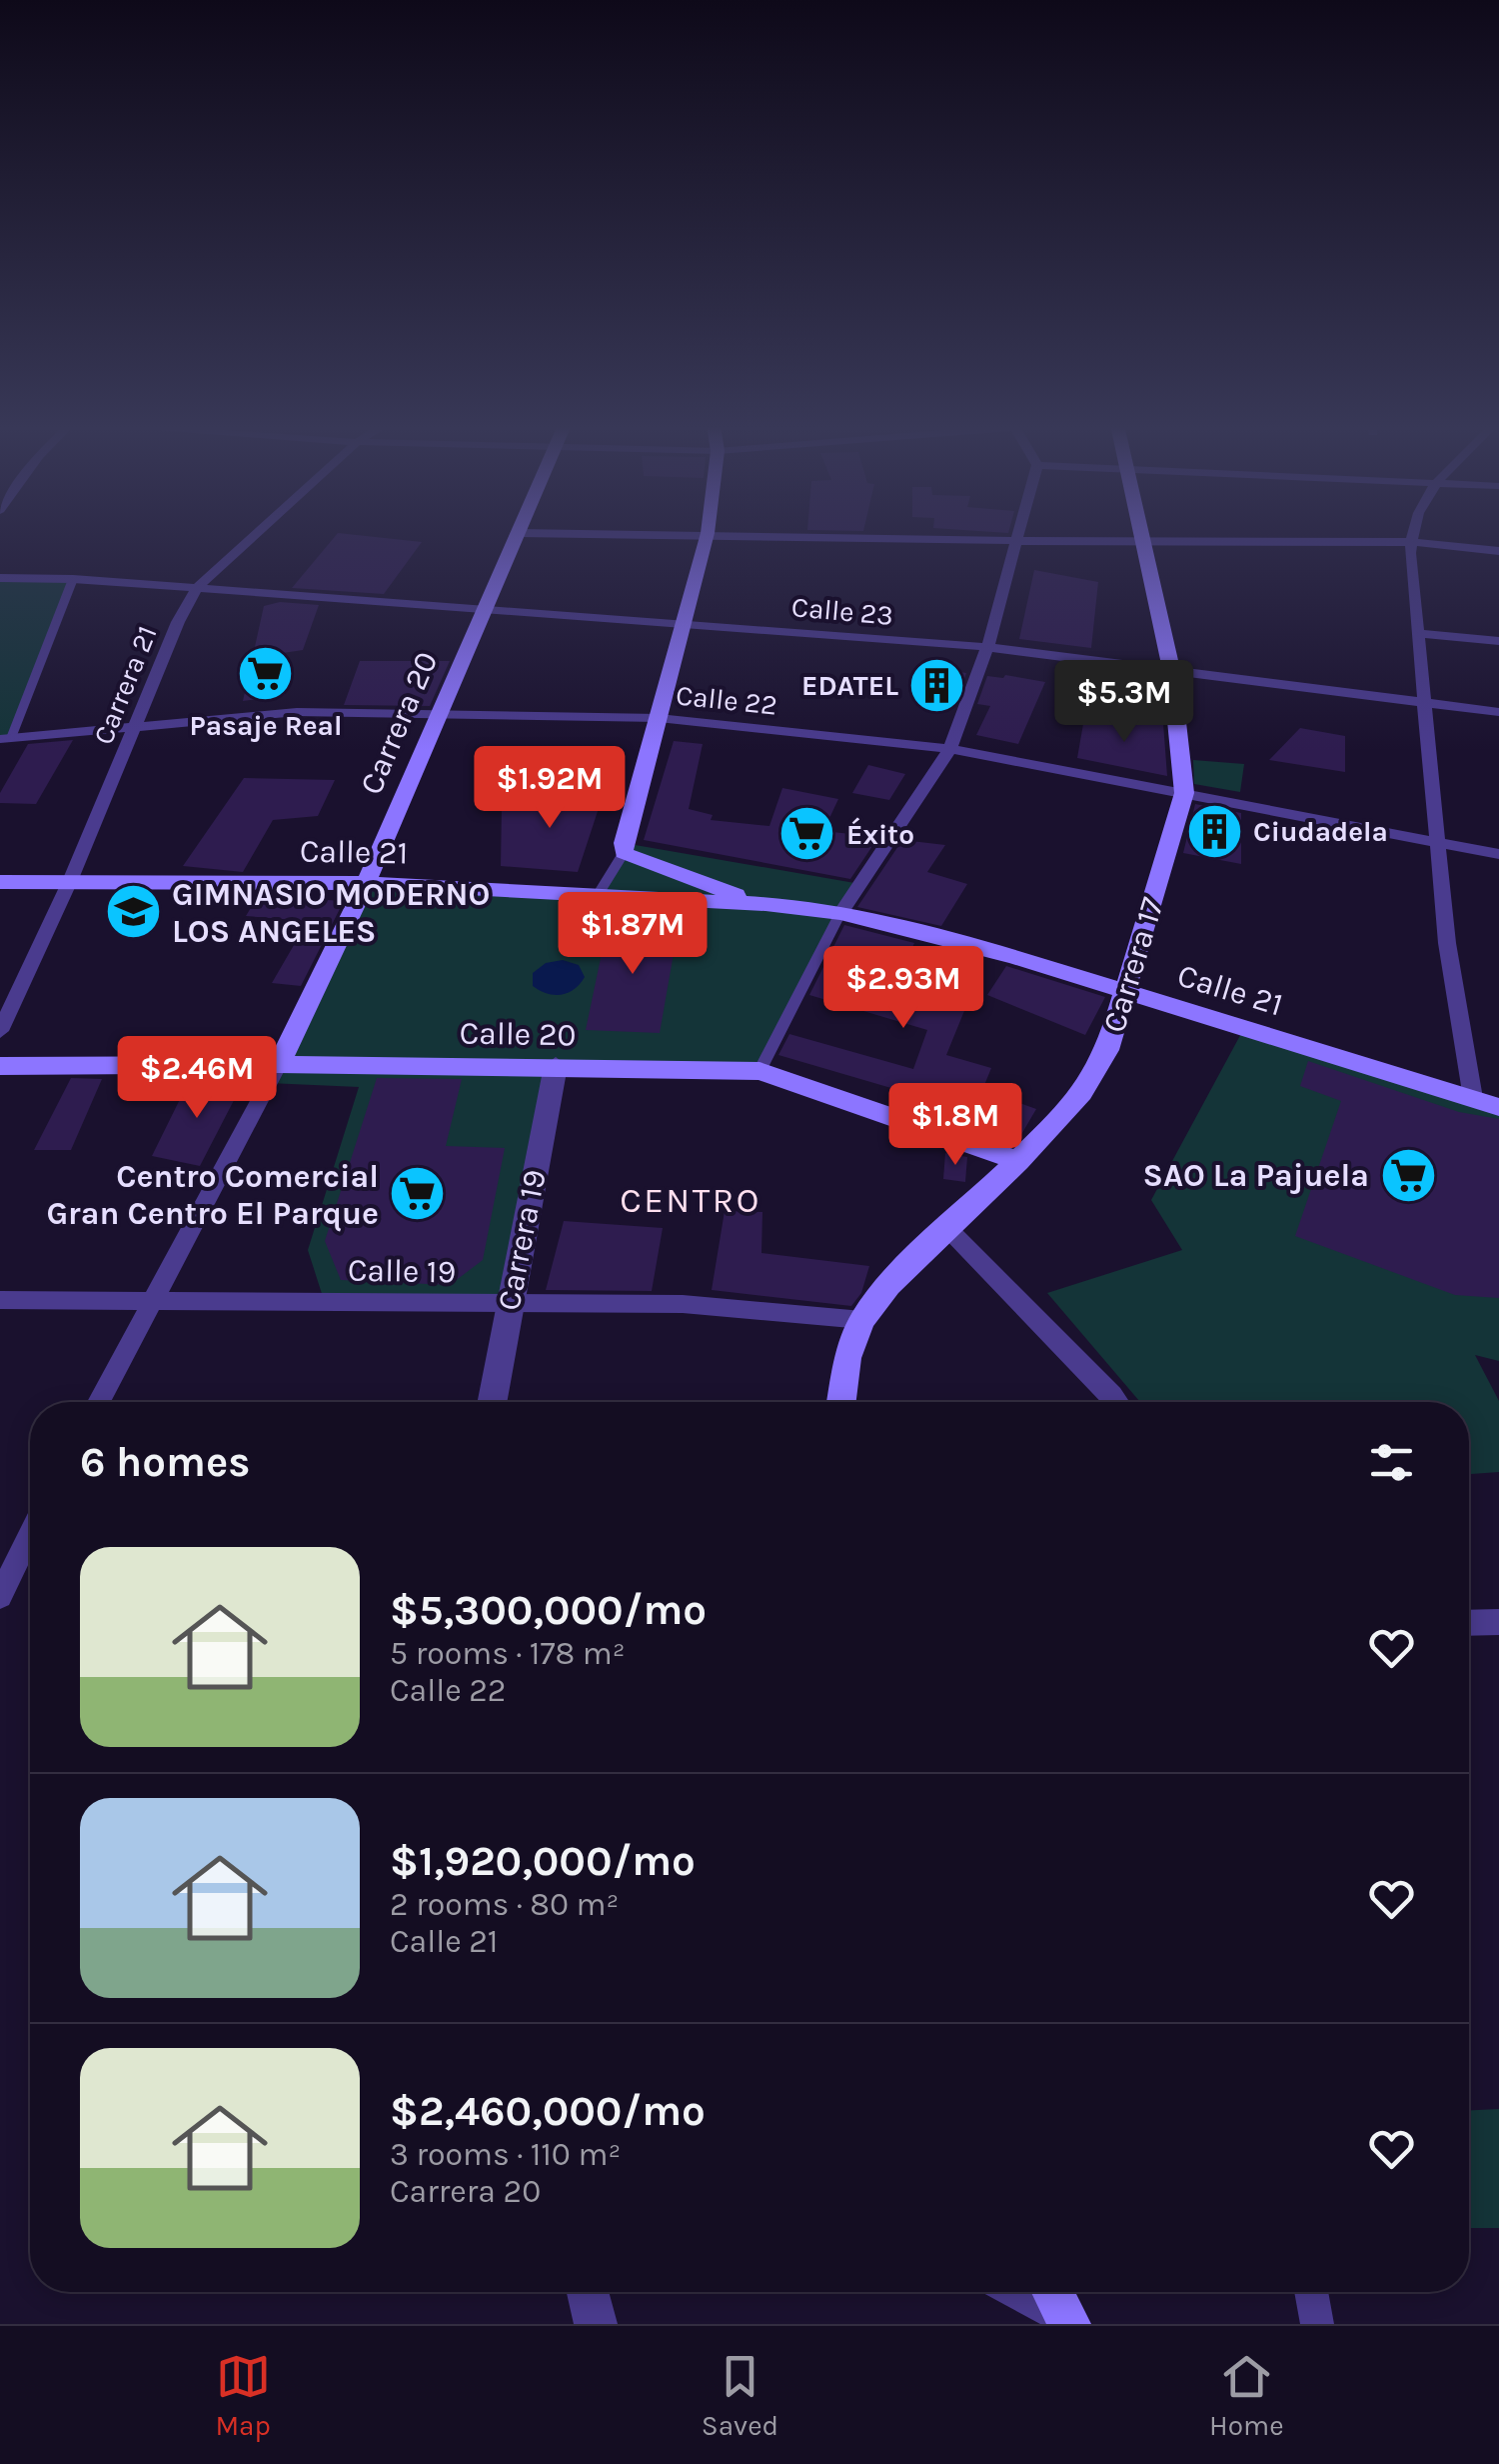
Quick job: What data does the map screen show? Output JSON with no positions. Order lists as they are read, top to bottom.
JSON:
{
  "streets": {
    "main road": [
      "Carrera 20",
      "Calle 21",
      "Carrera 17",
      "Calle 20"
    ],
    "street": [
      "Calle 23",
      "Carrera 21",
      "Calle 22",
      "Carrera 19",
      "Calle 19"
    ]
  },
  "crossings": [
    ["Calle 23", "Carrera 21"],
    ["Calle 23", "Carrera 20"],
    ["Calle 23", "Carrera 17"],
    ["Carrera 21", "Calle 22"],
    ["Carrera 21", "Calle 21"],
    ["Calle 22", "Carrera 20"],
    ["Calle 22", "Carrera 17"],
    ["Carrera 20", "Calle 21"],
    ["Carrera 20", "Calle 20"],
    ["Carrera 20", "Calle 19"],
    ["Calle 21", "Carrera 17"],
    ["Carrera 17", "Calle 20"],
    ["Carrera 17", "Calle 19"],
    ["Calle 20", "Carrera 19"],
    ["Carrera 19", "Calle 19"]
  ],
  "districts": ["CENTRO"],
  "places": {
    "supermarket": [
      "Pasaje Real",
      "Éxito",
      "SAO La Pajuela",
      "Centro Comercial Gran Centro El Parque"
    ],
    "building": ["EDATEL", "Ciudadela"],
    "school or university": ["GIMNASIO MODERNO LOS ANGELES"]
  },
  "page": {
    "price": [
      "$5.3M",
      "$1.92M",
      "$1.87M",
      "$2.93M",
      "$2.46M",
      "$1.8M"
    ],
    "heading": "6 homes",
    "list": [
      {
        "name": "$5,300,000/mo",
        "note": "5 rooms · 178 m² · Calle 22"
      },
      {
        "name": "$1,920,000/mo",
        "note": "2 rooms · 80 m² · Calle 21"
      },
      {
        "name": "$2,460,000/mo",
        "note": "3 rooms · 110 m² · Carrera 20"
      }
    ],
    "tabs": ["Map", "Saved", "Home"]
  }
}
